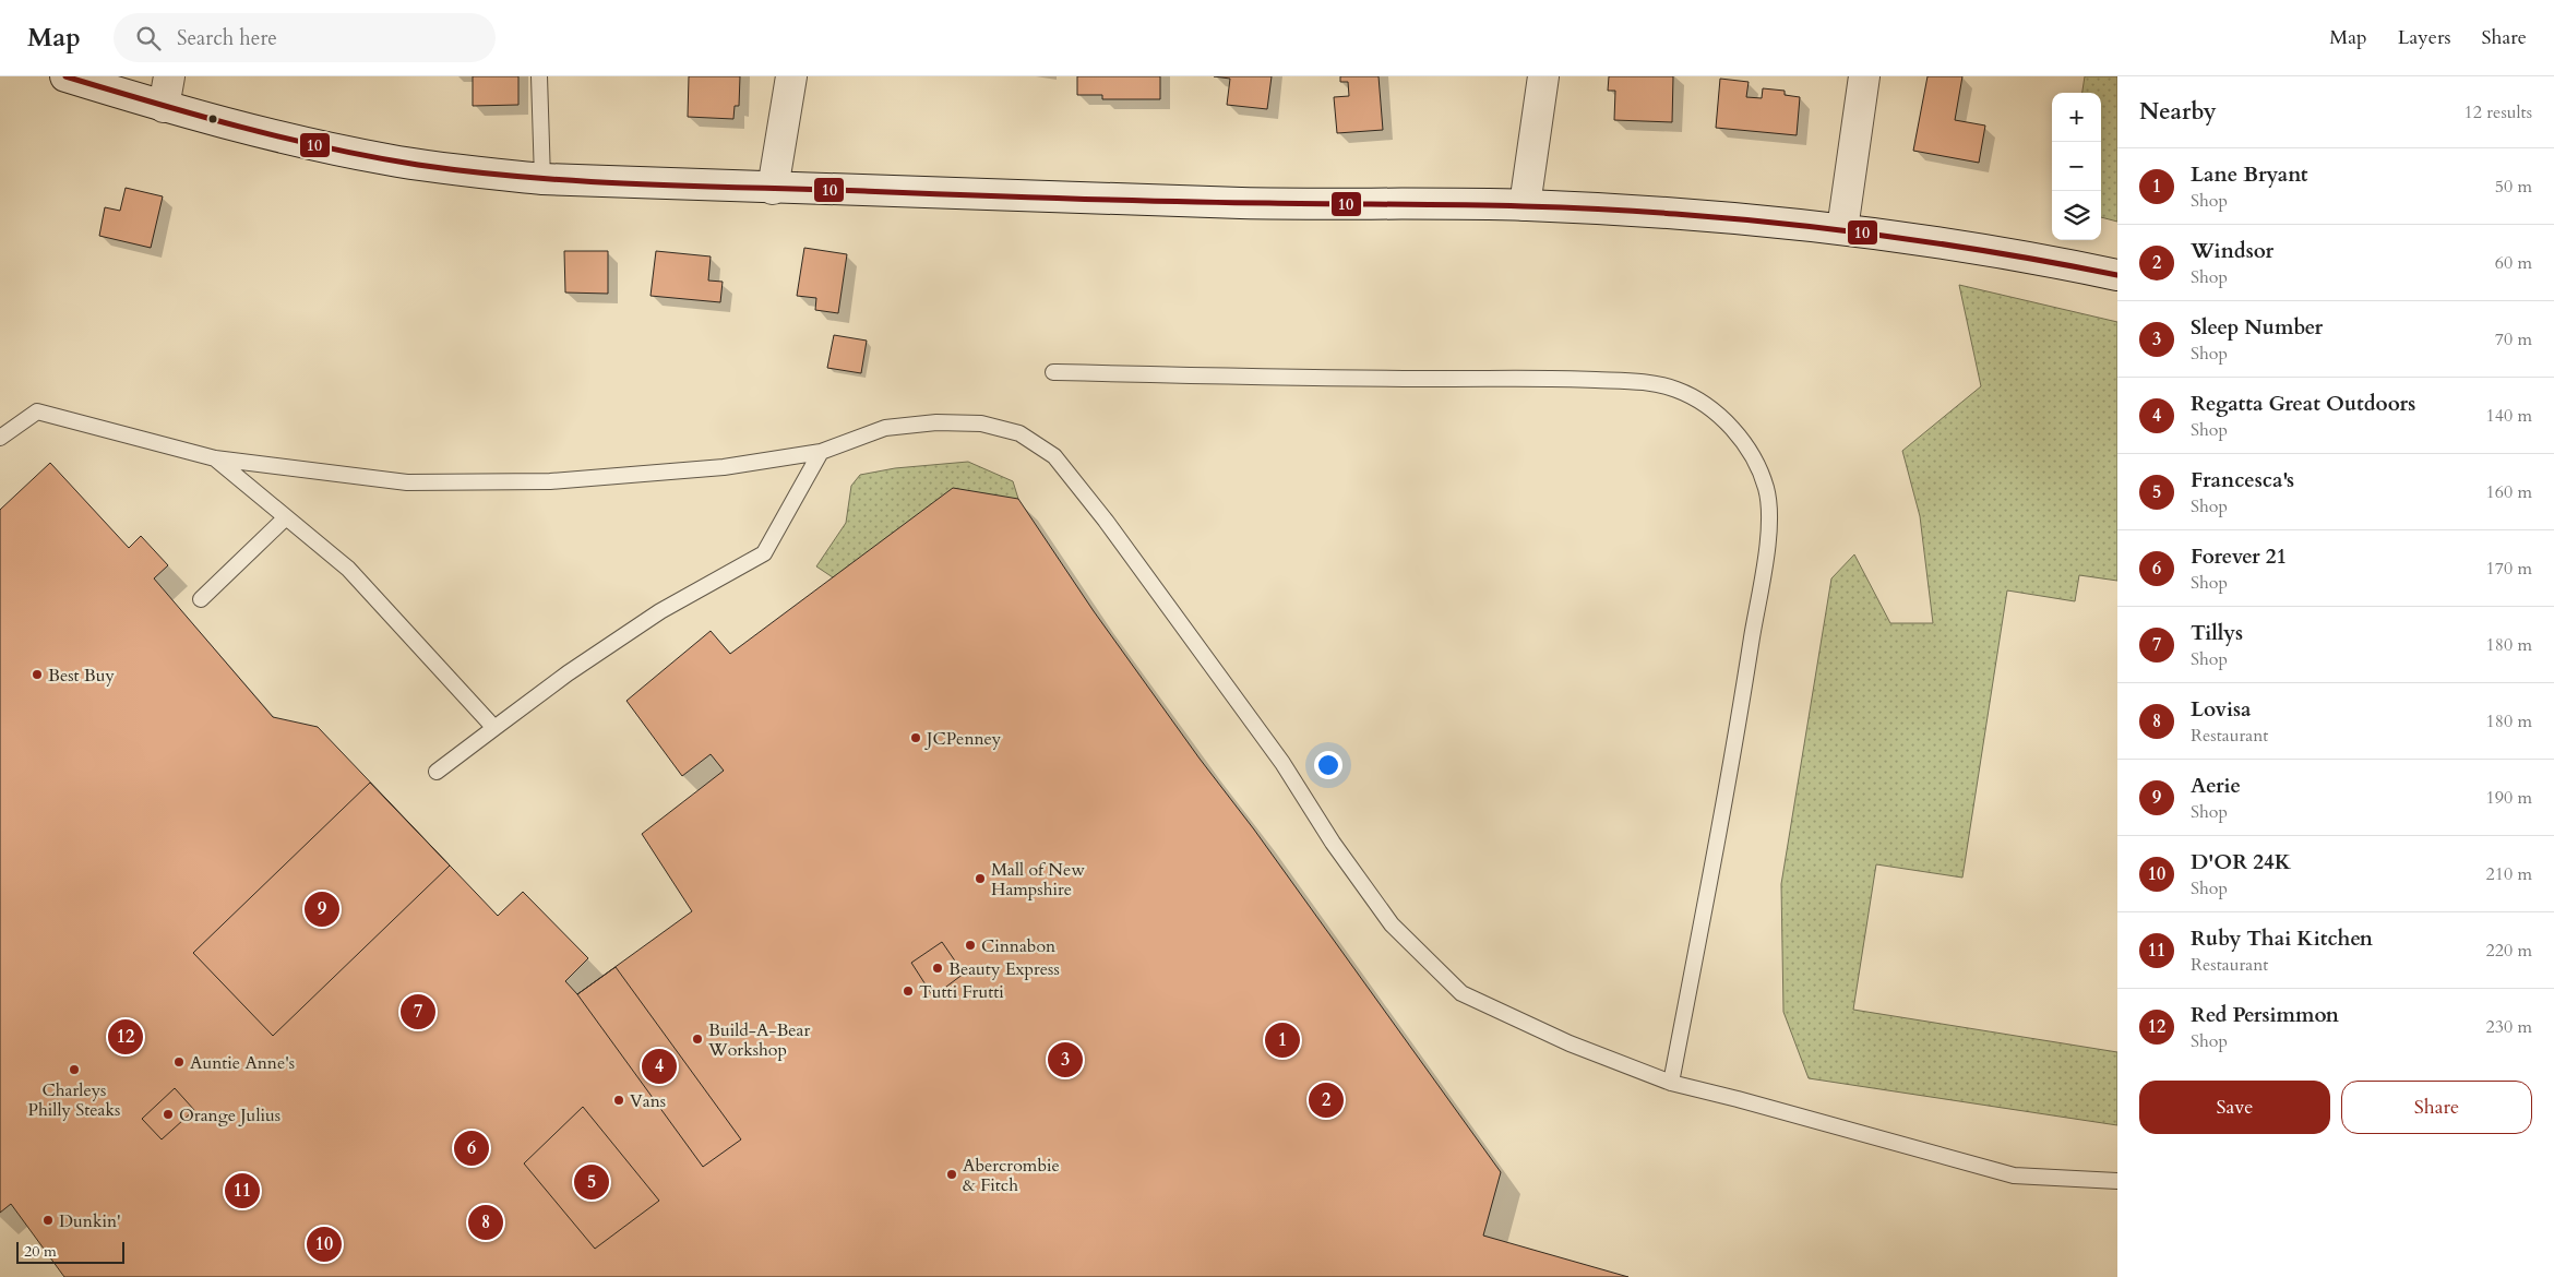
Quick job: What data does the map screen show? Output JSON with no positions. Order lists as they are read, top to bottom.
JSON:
{
  "places": [
    "Best Buy",
    "JCPenney",
    "Mall of New Hampshire",
    "Cinnabon",
    "Beauty Express",
    "Tutti Frutti",
    "Build-A-Bear Workshop",
    "Auntie Anne's",
    "Charleys Philly Steaks",
    "Vans",
    "Orange Julius",
    "Abercrombie & Fitch",
    "Dunkin'"
  ],
  "lines": ["transit line 10"],
  "scale_bar": "20 m",
  "page": {
    "header": "Map",
    "search": "Search here",
    "nav": ["Map", "Layers", "Share"],
    "heading": ["Nearby", "12 results"],
    "map_buttons": ["+", "−"],
    "list": [
      {
        "mark": "1",
        "name": "Lane Bryant",
        "note": "Shop",
        "value": "50 m"
      },
      {
        "mark": "2",
        "name": "Windsor",
        "note": "Shop",
        "value": "60 m"
      },
      {
        "mark": "3",
        "name": "Sleep Number",
        "note": "Shop",
        "value": "70 m"
      },
      {
        "mark": "4",
        "name": "Regatta Great Outdoors",
        "note": "Shop",
        "value": "140 m"
      },
      {
        "mark": "5",
        "name": "Francesca's",
        "note": "Shop",
        "value": "160 m"
      },
      {
        "mark": "6",
        "name": "Forever 21",
        "note": "Shop",
        "value": "170 m"
      },
      {
        "mark": "7",
        "name": "Tillys",
        "note": "Shop",
        "value": "180 m"
      },
      {
        "mark": "8",
        "name": "Lovisa",
        "note": "Restaurant",
        "value": "180 m"
      },
      {
        "mark": "9",
        "name": "Aerie",
        "note": "Shop",
        "value": "190 m"
      },
      {
        "mark": "10",
        "name": "D'OR 24K",
        "note": "Shop",
        "value": "210 m"
      },
      {
        "mark": "11",
        "name": "Ruby Thai Kitchen",
        "note": "Restaurant",
        "value": "220 m"
      },
      {
        "mark": "12",
        "name": "Red Persimmon",
        "note": "Shop",
        "value": "230 m"
      }
    ],
    "pins": [
      "9",
      "7",
      "12",
      "1",
      "3",
      "4",
      "2",
      "6",
      "5",
      "11",
      "8",
      "10"
    ],
    "buttons": ["Save", "Share"],
    "scale": "20 m"
  }
}
